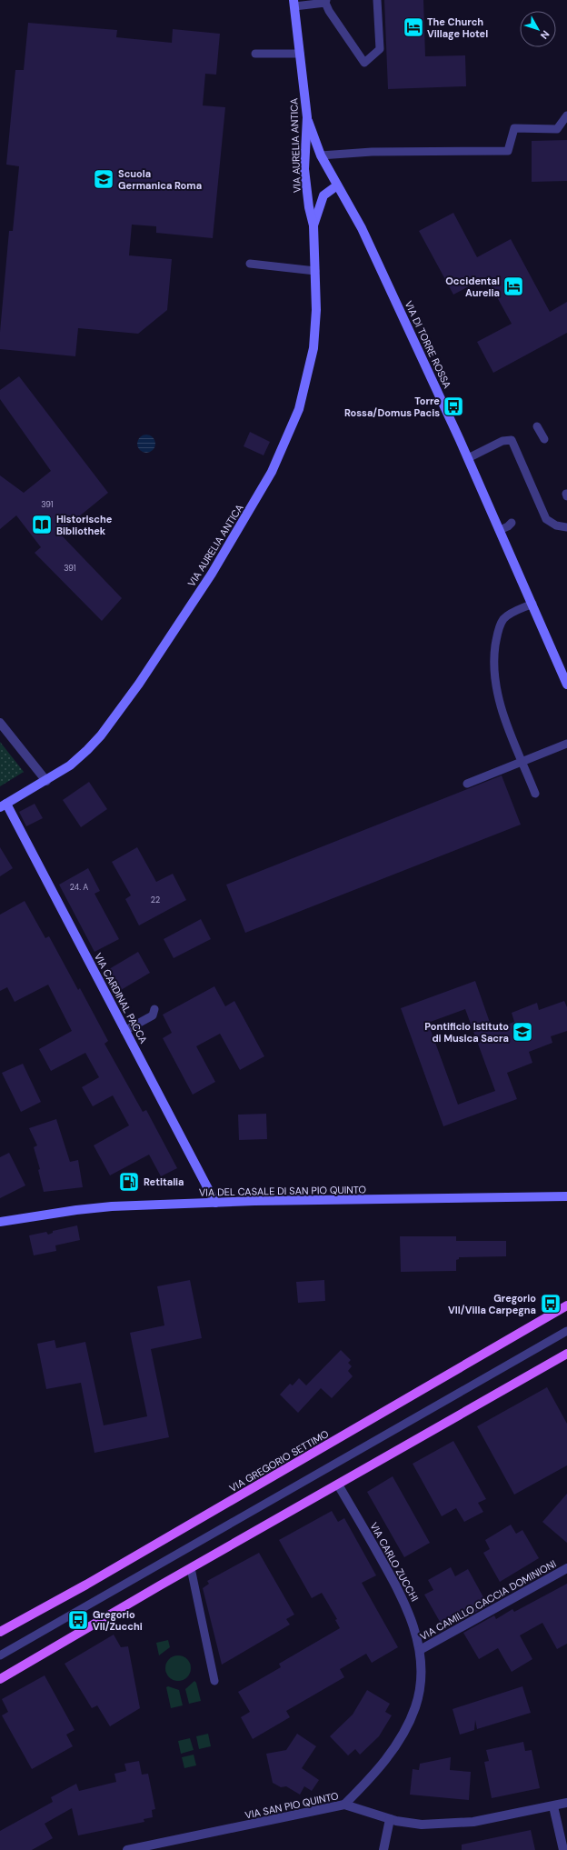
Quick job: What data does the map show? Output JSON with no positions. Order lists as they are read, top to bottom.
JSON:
{
  "streets": {
    "main road": [
      "VIA AURELIA ANTICA",
      "VIA DI TORRE ROSSA",
      "VIA CARDINAL PACCA",
      "VIA DEL CASALE DI SAN PIO QUINTO",
      "VIA GREGORIO SETTIMO"
    ],
    "street": ["VIA CARLO ZUCCHI", "VIA CAMILLO CACCIA DOMINIONI", "VIA SAN PIO QUINTO"]
  },
  "crossings": [
    ["VIA AURELIA ANTICA", "VIA DI TORRE ROSSA"],
    ["VIA AURELIA ANTICA", "VIA CARDINAL PACCA"],
    ["VIA CARDINAL PACCA", "VIA DEL CASALE DI SAN PIO QUINTO"],
    ["VIA CARLO ZUCCHI", "VIA CAMILLO CACCIA DOMINIONI"],
    ["VIA CARLO ZUCCHI", "VIA SAN PIO QUINTO"]
  ],
  "places": {
    "hotel": ["The Church Village Hotel", "Occidental Aurelia"],
    "school or university": ["Scuola Germanica Roma", "Pontificio Istituto di Musica Sacra"],
    "bus stop": ["Torre Rossa/Domus Pacis", "Gregorio VII/Villa Carpegna", "Gregorio VII/Zucchi"],
    "library": ["Historische Bibliothek"],
    "fuel station": ["Retitalia"]
  },
  "house_numbers": [
    "391",
    "391",
    "24. A",
    "22"
  ],
  "north": "bottom right"
}
